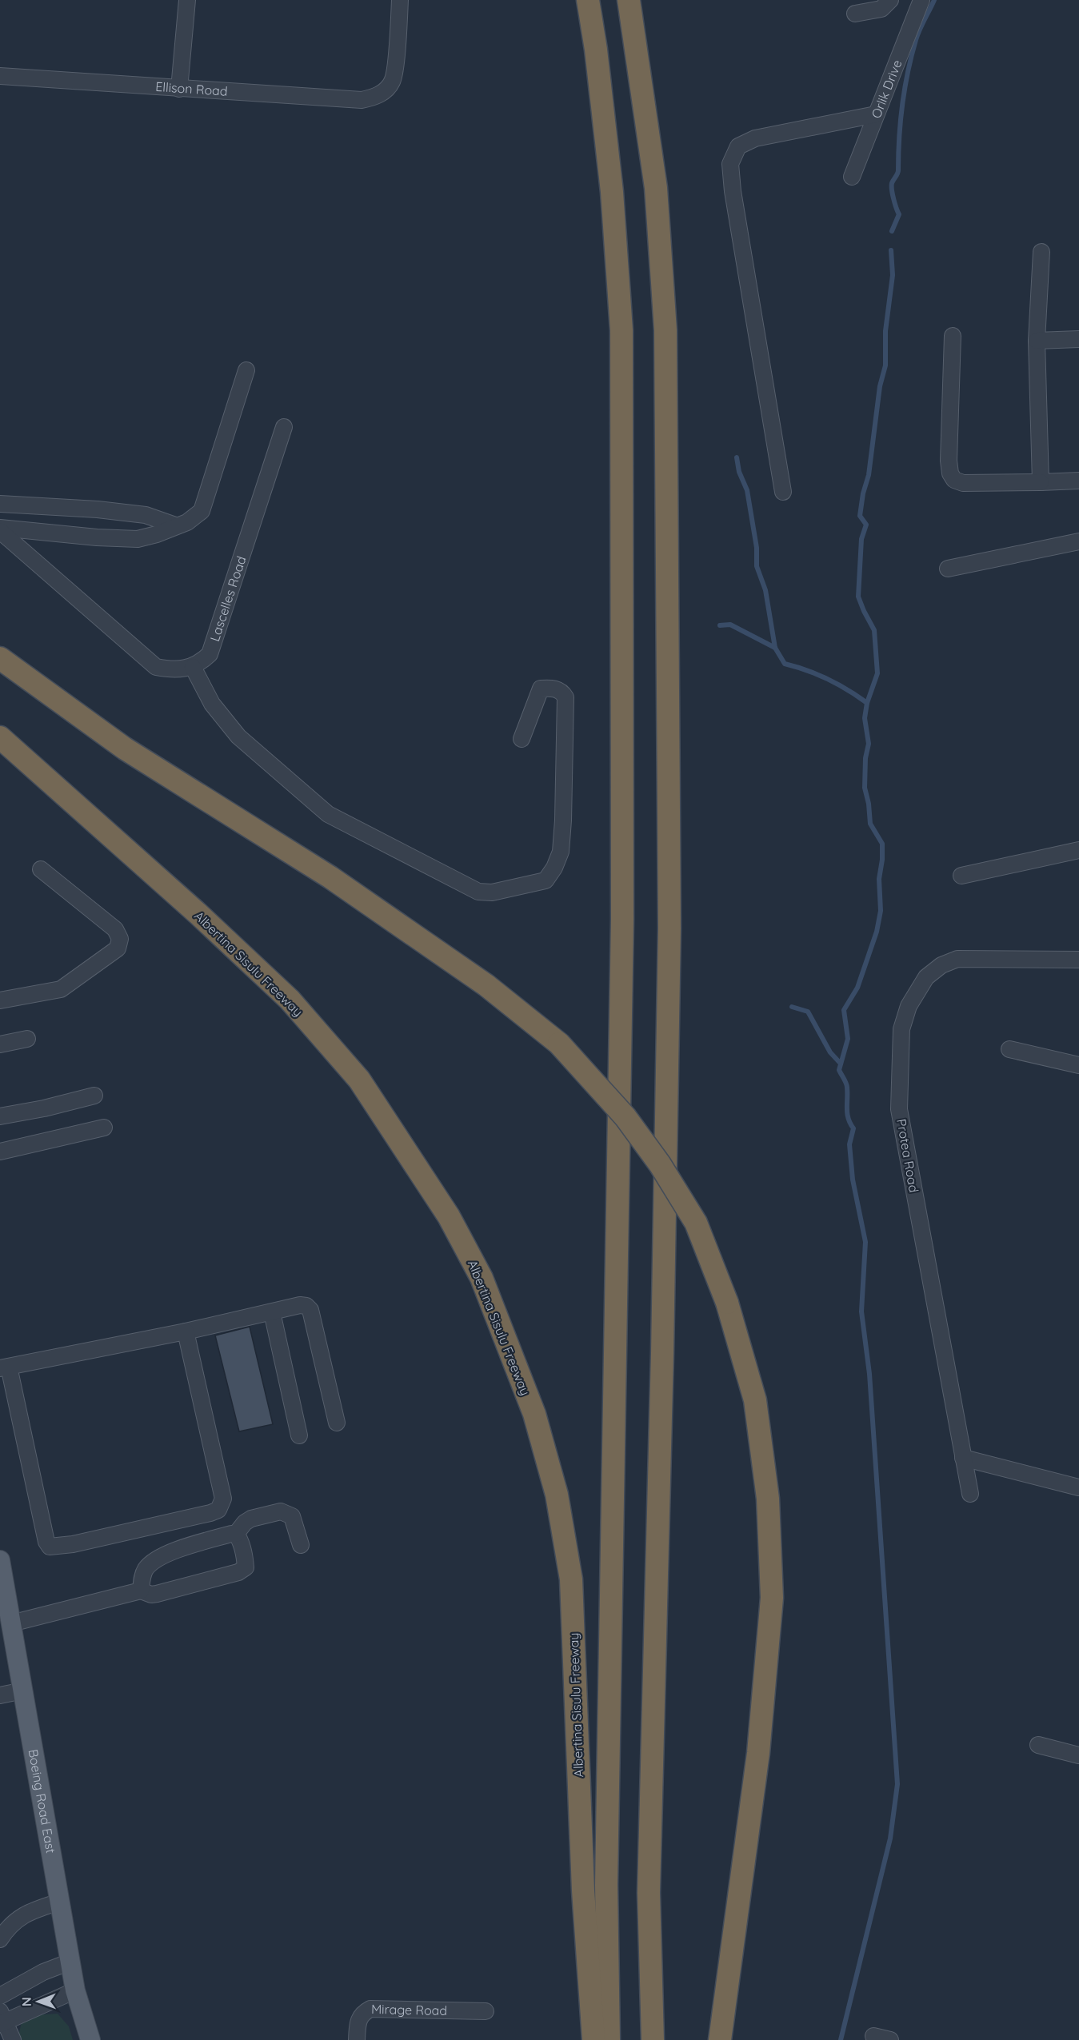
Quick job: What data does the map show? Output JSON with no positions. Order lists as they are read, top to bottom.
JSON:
{
  "streets": {
    "highway": ["Albertina Sisulu Freeway"],
    "main road": ["Boeing Road East"],
    "street": [
      "Orlik Drive",
      "Ellison Road",
      "Lascelles Road",
      "Protea Road",
      "Mirage Road"
    ]
  },
  "north": "left"
}
